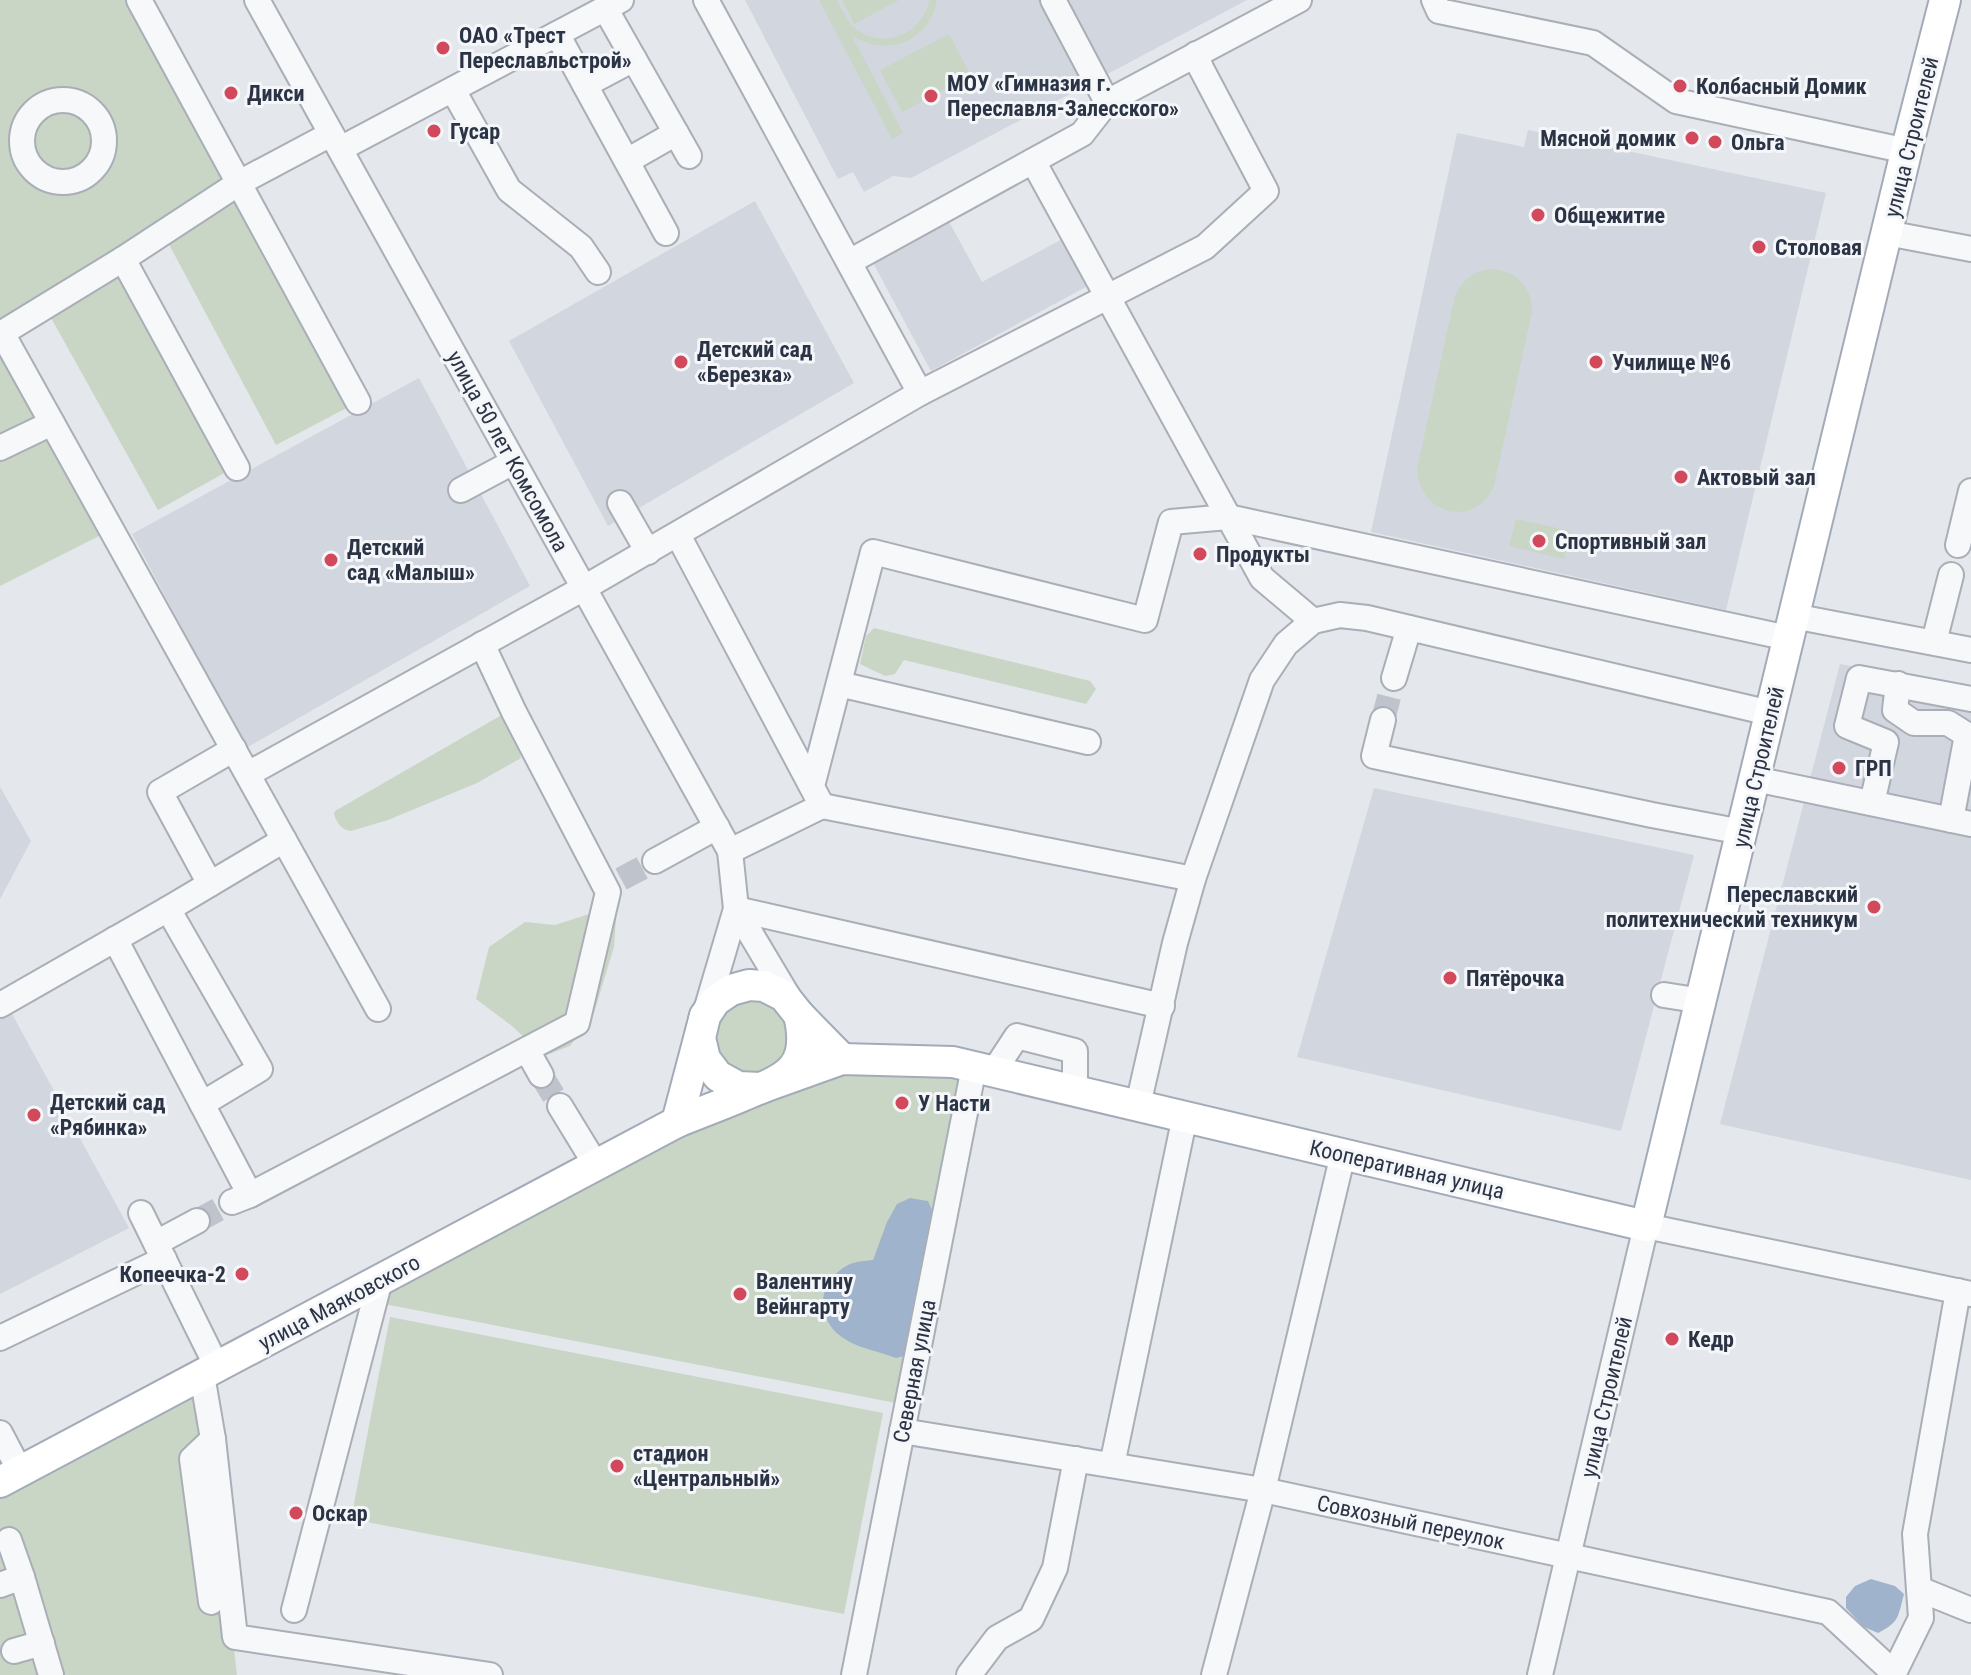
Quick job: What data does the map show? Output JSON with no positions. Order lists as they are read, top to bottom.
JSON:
{
  "streets": {
    "main road": ["улица Строителей", "Кооперативная улица", "улица Маяковского"],
    "street": ["улица 50 лет Комсомола", "Северная улица", "Совхозный переулок"]
  },
  "crossings": [
    ["улица Строителей", "Кооперативная улица"],
    ["улица Строителей", "Совхозный переулок"],
    ["Кооперативная улица", "Северная улица"],
    ["Кооперативная улица", "Совхозный переулок"],
    ["Северная улица", "Совхозный переулок"]
  ],
  "places": [
    "ОАО «Трест Переславльстрой»",
    "Колбасный Домик",
    "Дикси",
    "МОУ «Гимназия г. Переславля-Залесского»",
    "Гусар",
    "Мясной домик",
    "Ольга",
    "Общежитие",
    "Столовая",
    "Детский сад «Березка»",
    "Училище №6",
    "Актовый зал",
    "Спортивный зал",
    "Продукты",
    "Детский сад «Малыш»",
    "ГРП",
    "Переславский политехнический техникум",
    "Пятёрочка",
    "У Насти",
    "Детский сад «Рябинка»",
    "Копеечка-2",
    "Валентину Вейнгарту",
    "Кедр",
    "стадион «Центральный»",
    "Оскар"
  ]
}
